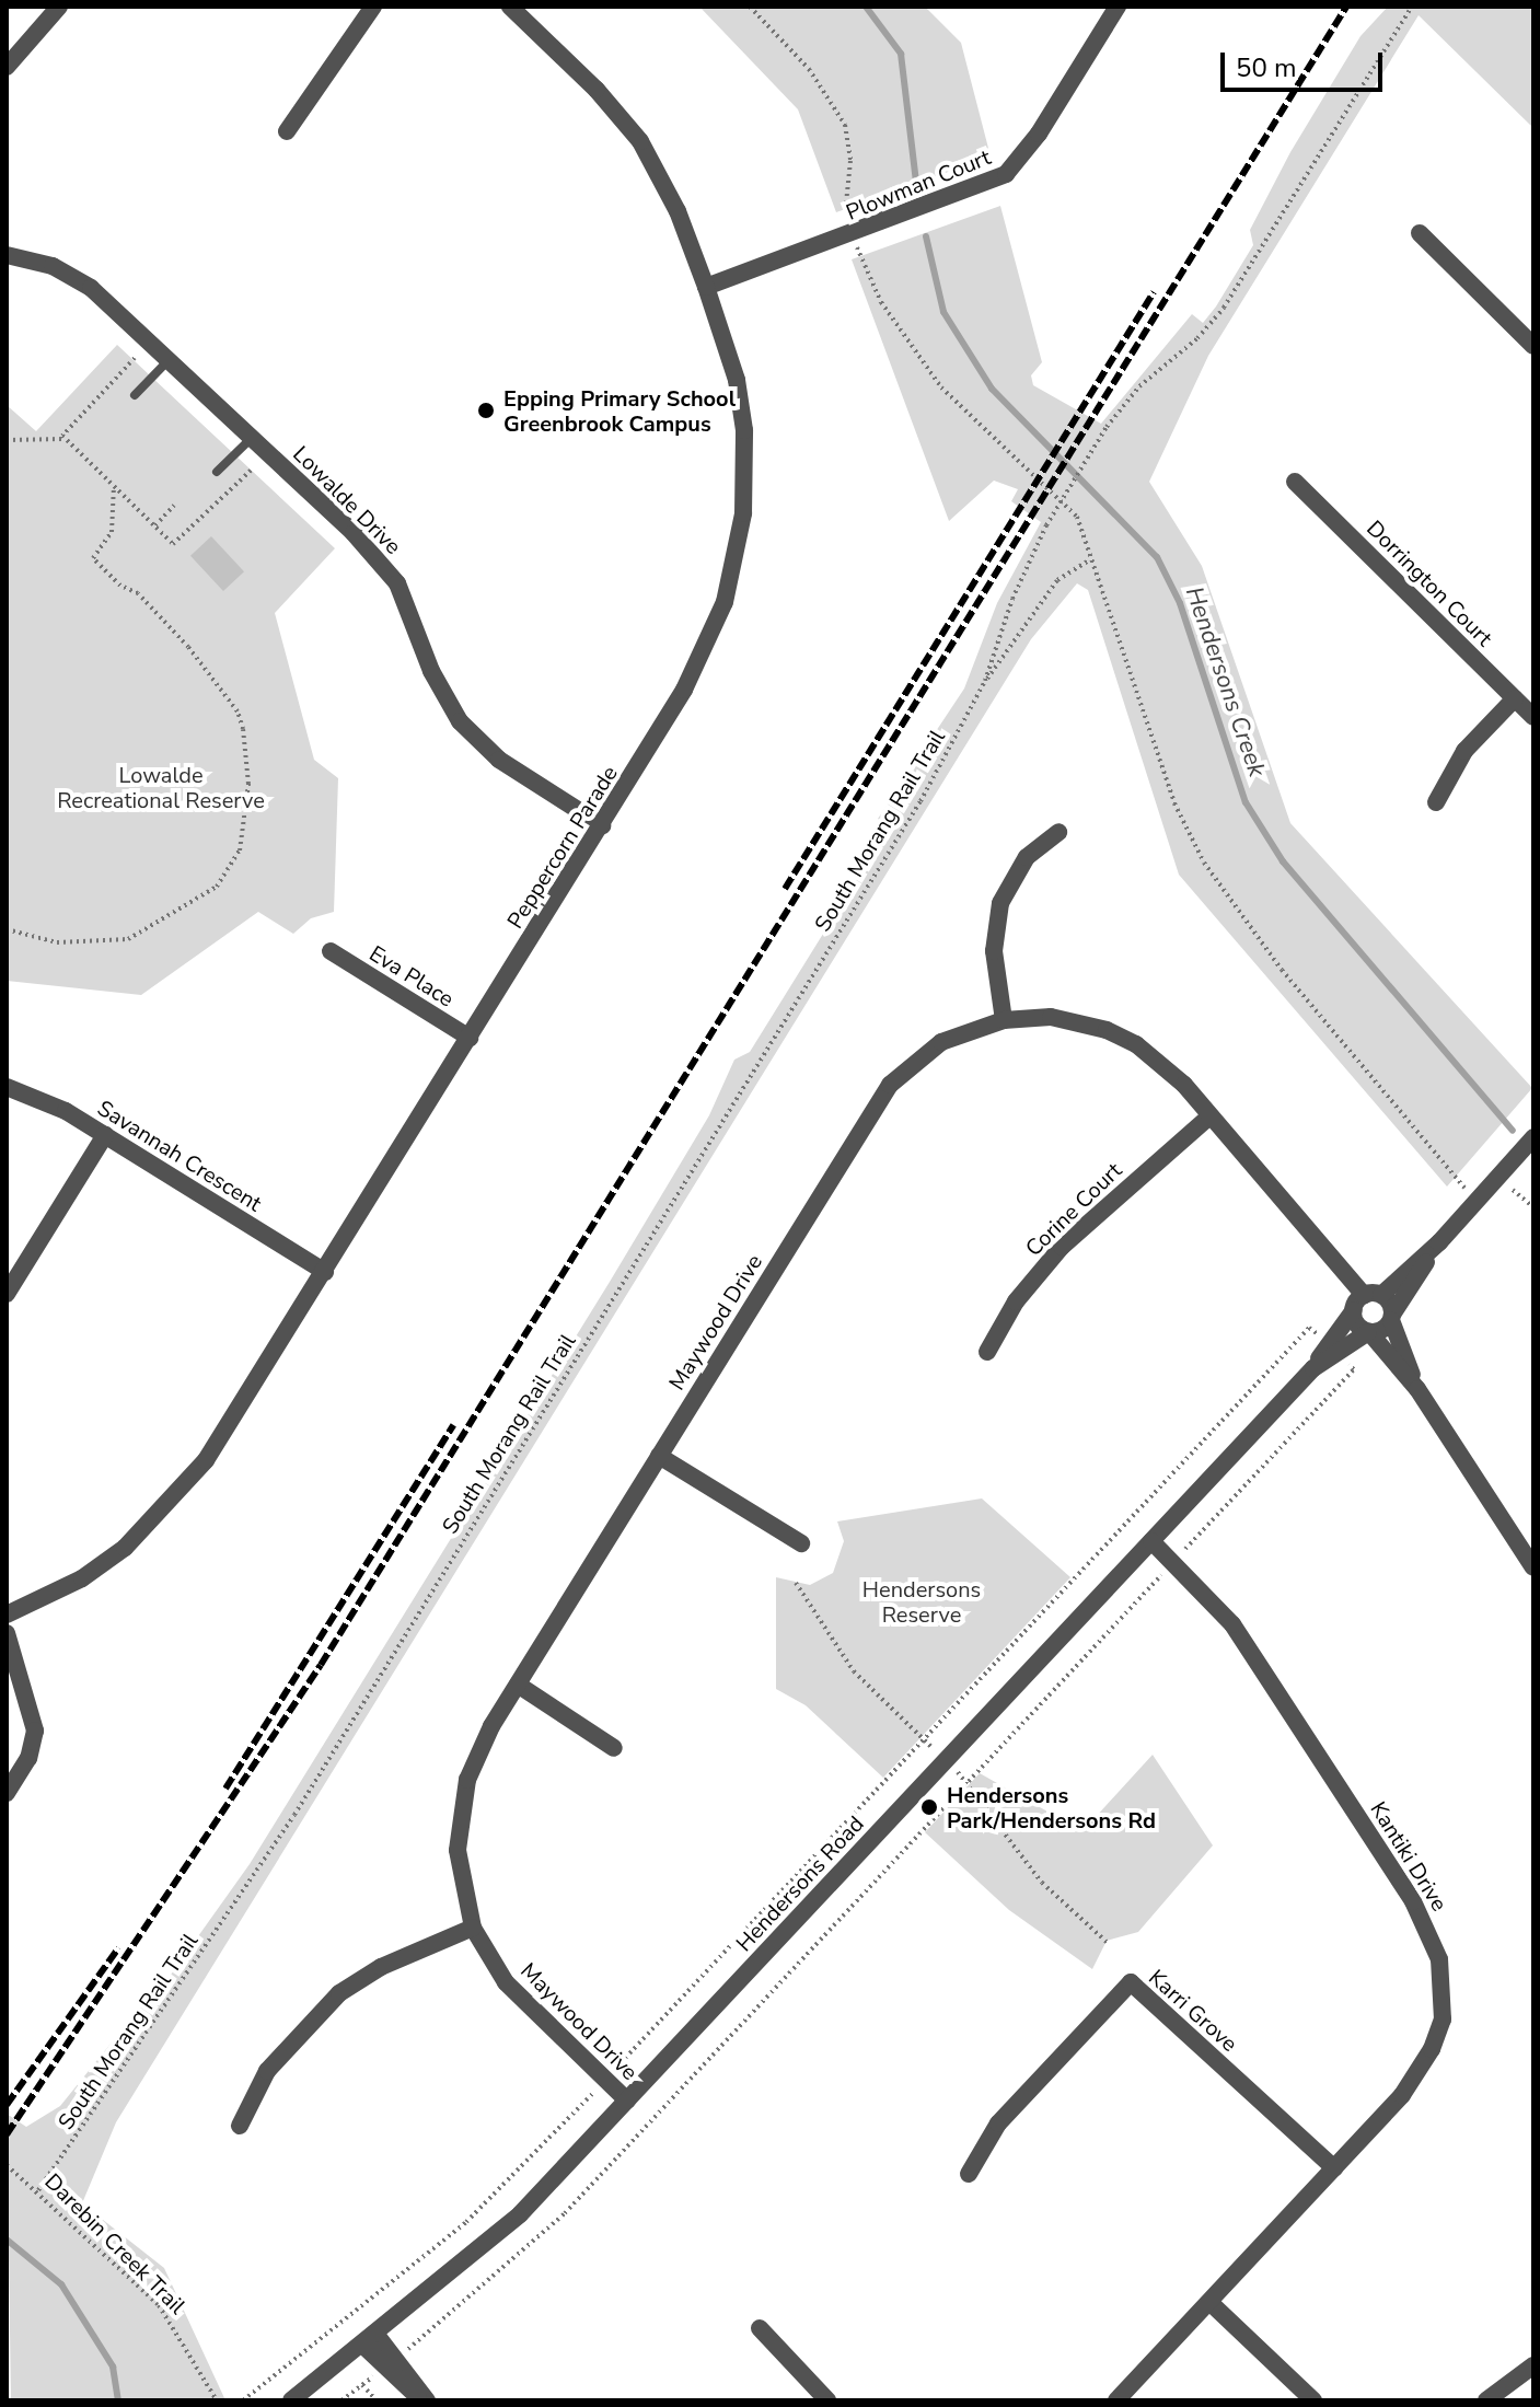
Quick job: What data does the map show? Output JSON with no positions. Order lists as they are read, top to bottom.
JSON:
{
  "streets": {
    "street": [
      "Plowman Court",
      "Lowalde Drive",
      "Dorrington Court",
      "Peppercorn Parade",
      "Eva Place",
      "Savannah Crescent",
      "Corine Court",
      "Maywood Drive",
      "Kantiki Drive",
      "Hendersons Road",
      "Karri Grove"
    ],
    "path": ["South Morang Rail Trail", "Darebin Creek Trail"]
  },
  "crossings": [
    ["Plowman Court", "Peppercorn Parade"],
    ["Lowalde Drive", "Peppercorn Parade"],
    ["South Morang Rail Trail", "Darebin Creek Trail"],
    ["Peppercorn Parade", "Eva Place"],
    ["Peppercorn Parade", "Savannah Crescent"],
    ["Corine Court", "Maywood Drive"],
    ["Maywood Drive", "Hendersons Road"],
    ["Kantiki Drive", "Hendersons Road"],
    ["Kantiki Drive", "Karri Grove"]
  ],
  "water": ["Hendersons Creek"],
  "parks": ["Lowalde Recreational Reserve", "Hendersons Reserve"],
  "places": ["Epping Primary School Greenbrook Campus", "Hendersons Park/Hendersons Rd"],
  "scale_bar": "50 m"
}
